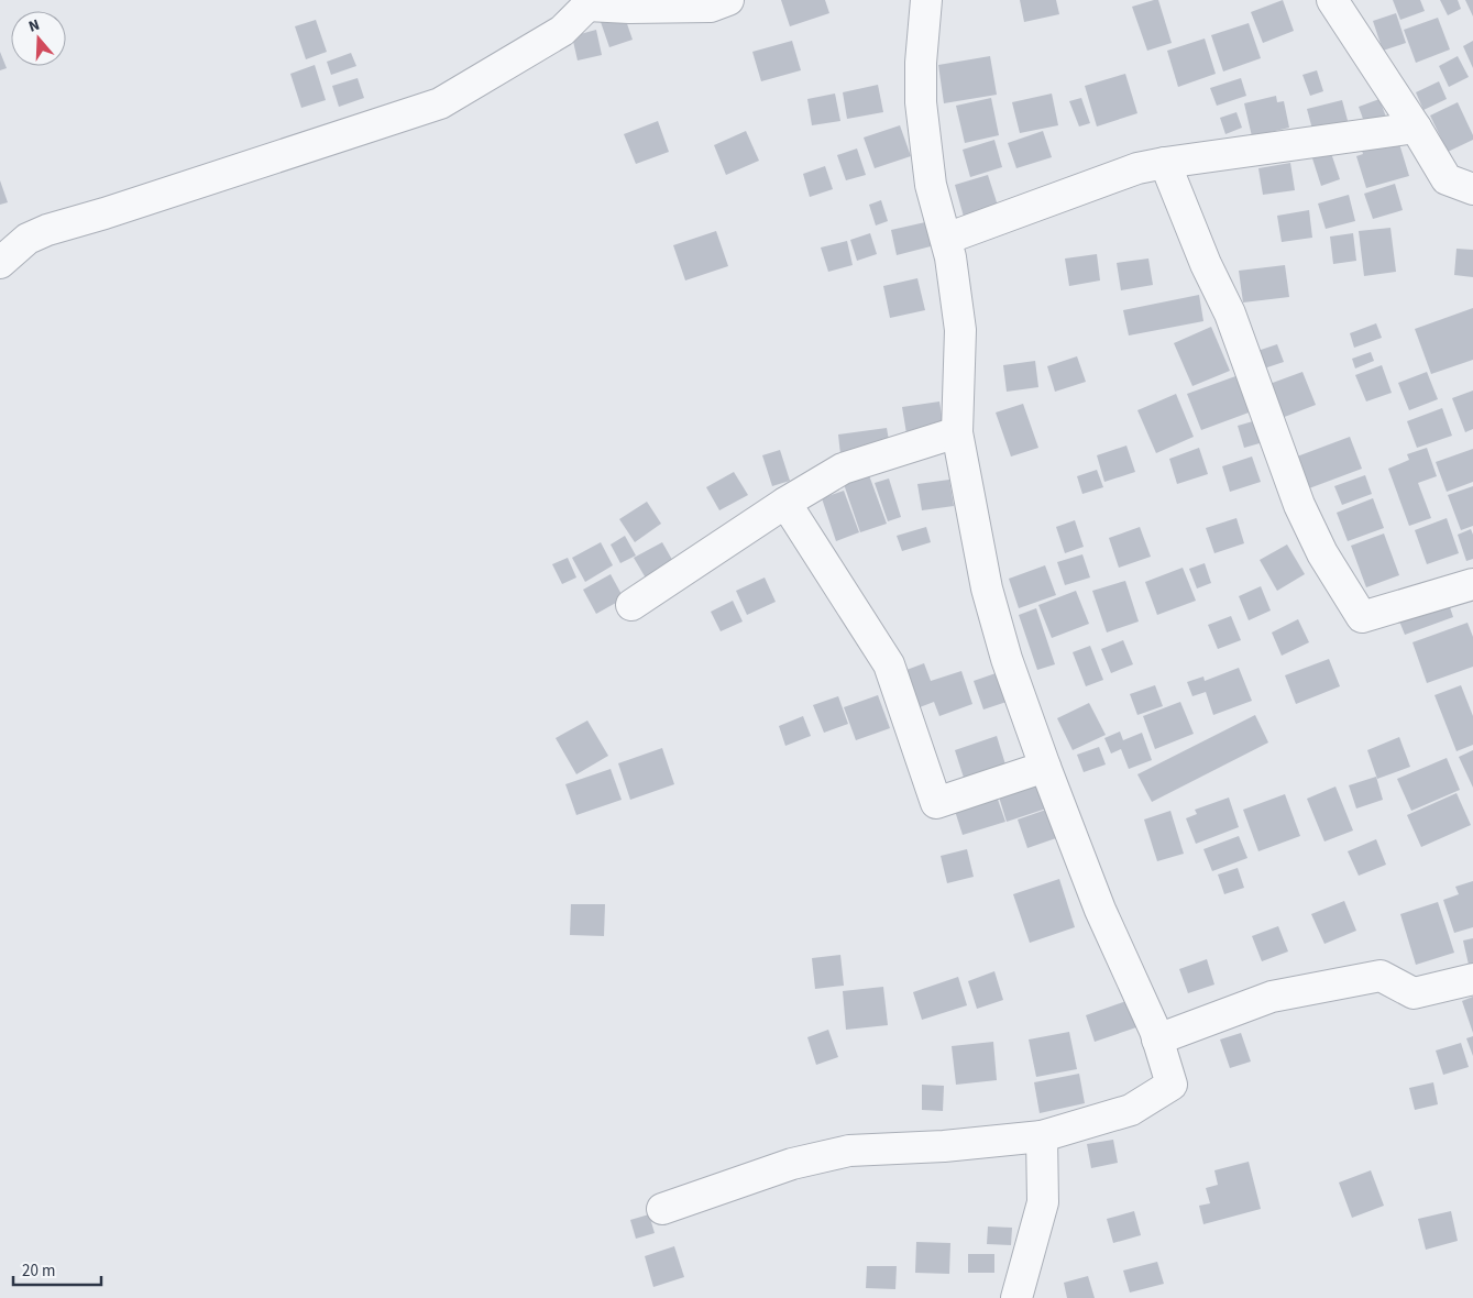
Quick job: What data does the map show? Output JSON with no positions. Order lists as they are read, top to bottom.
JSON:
{
  "scale_bar": "20 m",
  "north": "top"
}
